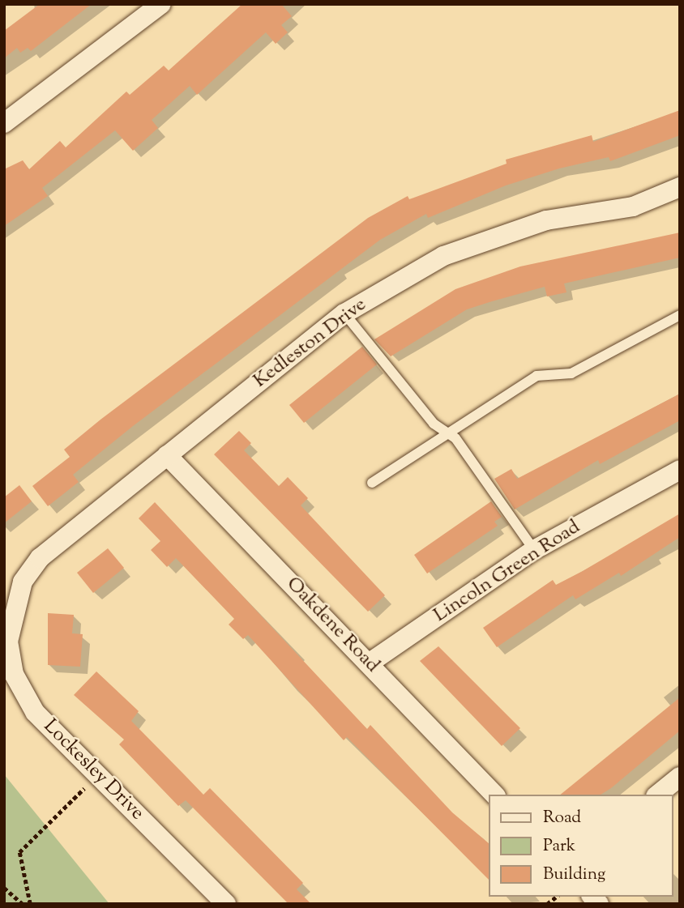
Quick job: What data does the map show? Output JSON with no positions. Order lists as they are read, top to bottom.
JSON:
{
  "streets": {
    "street": [
      "Kedleston Drive",
      "Lincoln Green Road",
      "Oakdene Road",
      "Lockesley Drive"
    ]
  },
  "crossings": [
    ["Kedleston Drive", "Oakdene Road"],
    ["Kedleston Drive", "Lockesley Drive"],
    ["Lincoln Green Road", "Oakdene Road"]
  ],
  "legend": ["Road", "Park", "Building"]
}
